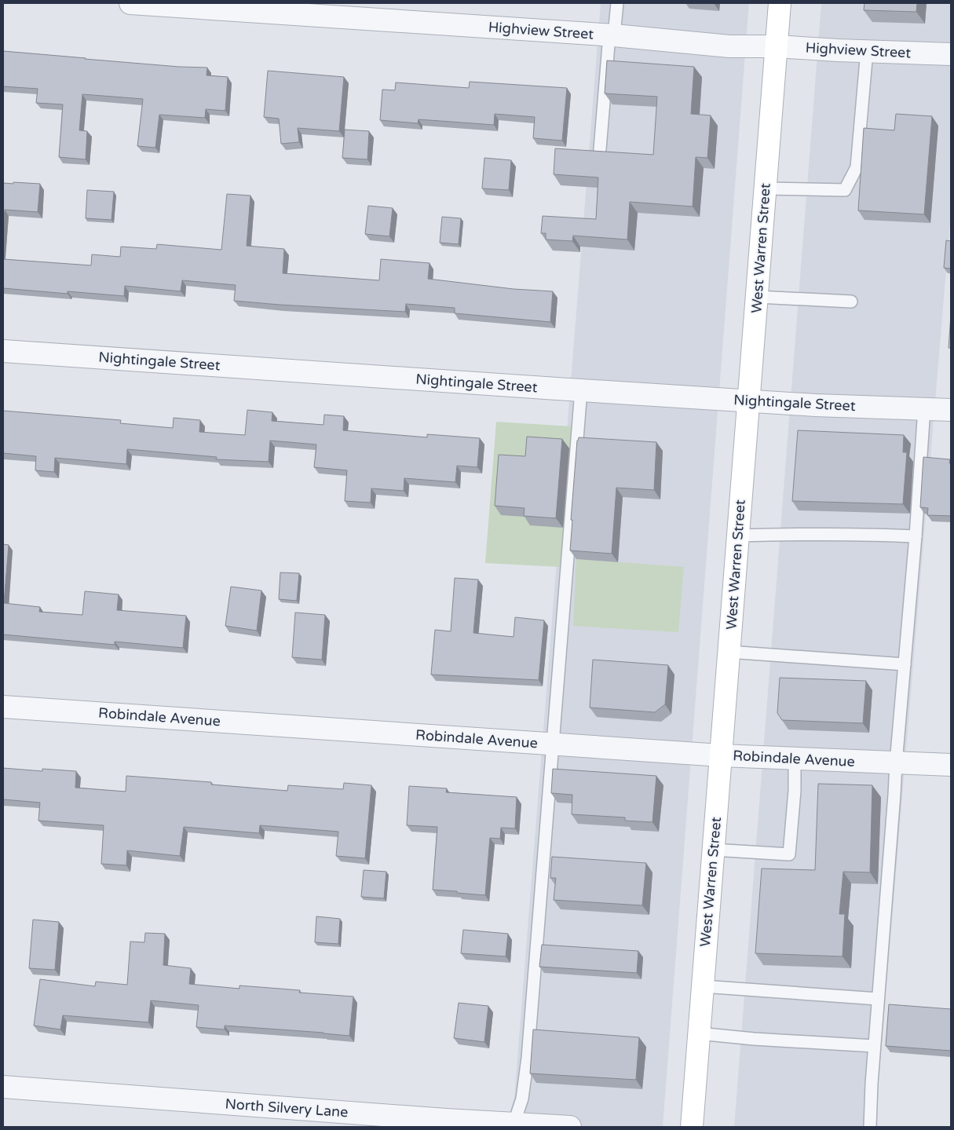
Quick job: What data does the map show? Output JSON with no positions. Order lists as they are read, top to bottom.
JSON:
{
  "streets": {
    "main road": ["West Warren Street"],
    "street": [
      "Highview Street",
      "Nightingale Street",
      "Robindale Avenue",
      "North Silvery Lane"
    ]
  },
  "crossings": [
    ["Highview Street", "West Warren Street"],
    ["West Warren Street", "Nightingale Street"],
    ["West Warren Street", "Robindale Avenue"]
  ]
}
